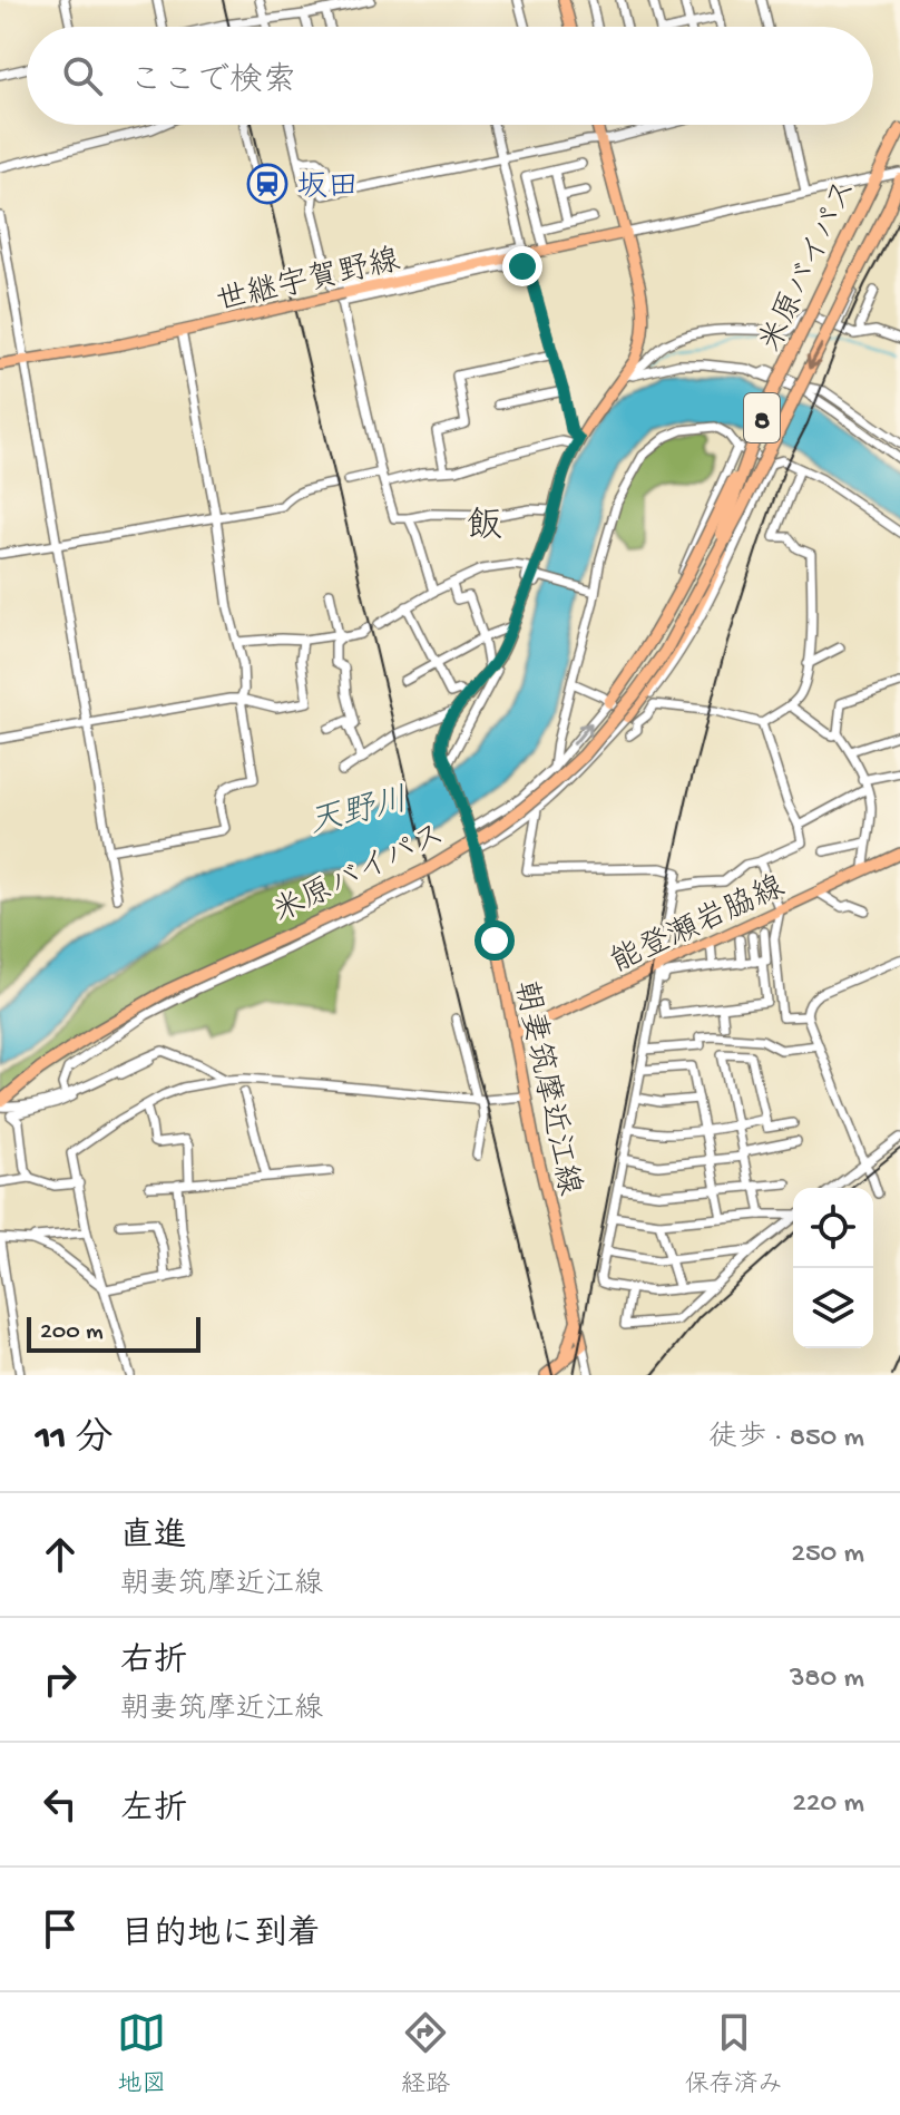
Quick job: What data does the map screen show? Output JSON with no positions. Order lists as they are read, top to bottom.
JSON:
{
  "streets": {
    "highway": ["米原バイパス", "8"],
    "main road": ["世継宇賀野線", "能登瀬岩脇線", "朝妻筑摩近江線"]
  },
  "crossings": [
    ["世継宇賀野線", "朝妻筑摩近江線"],
    ["能登瀬岩脇線", "朝妻筑摩近江線"]
  ],
  "districts": ["飯"],
  "water": ["天野川"],
  "places": {
    "station": ["坂田"]
  },
  "scale_bar": "200 m",
  "page": {
    "search": "ここで検索",
    "scale": "200 m",
    "heading": ["11 分", "徒歩 · 850 m"],
    "list": [
      ["直進", "朝妻筑摩近江線", "250 m"],
      ["右折", "朝妻筑摩近江線", "380 m"],
      ["左折", "220 m"],
      "目的地に到着"
    ],
    "nav": ["地図", "経路", "保存済み"]
  }
}
